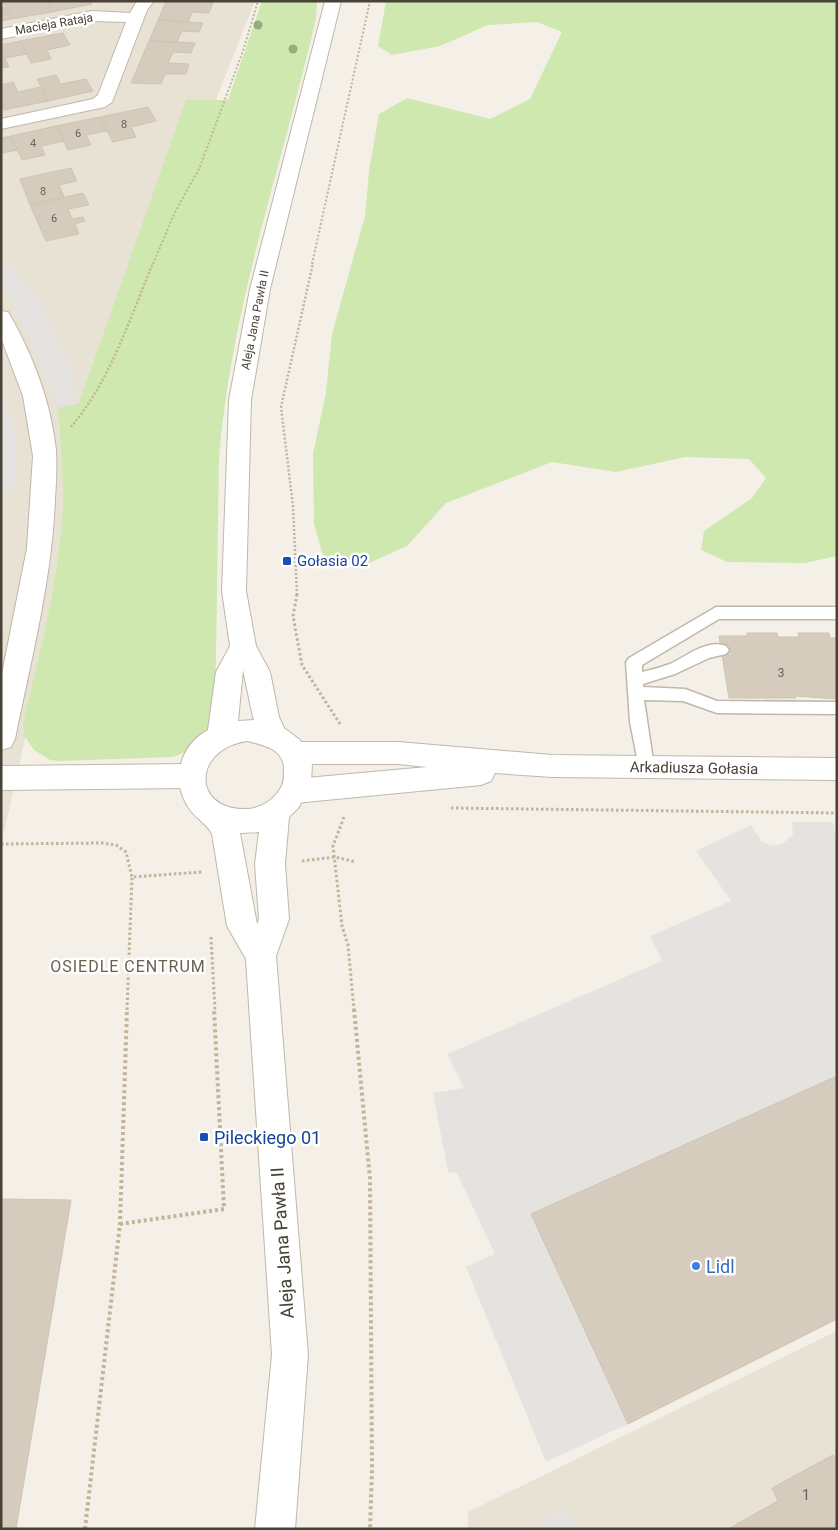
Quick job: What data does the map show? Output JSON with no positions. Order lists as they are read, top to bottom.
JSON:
{
  "streets": {
    "street": ["Macieja Rataja", "Aleja Jana Pawła II", "Arkadiusza Gołasia"]
  },
  "crossings": [
    ["Aleja Jana Pawła II", "Arkadiusza Gołasia"]
  ],
  "districts": ["OSIEDLE CENTRUM"],
  "places": {
    "transit": ["Gołasia 02", "Pileckiego 01"],
    "other": ["Lidl"]
  },
  "house_numbers": [
    "8",
    "6",
    "4",
    "8",
    "6",
    "3",
    "1"
  ]
}
